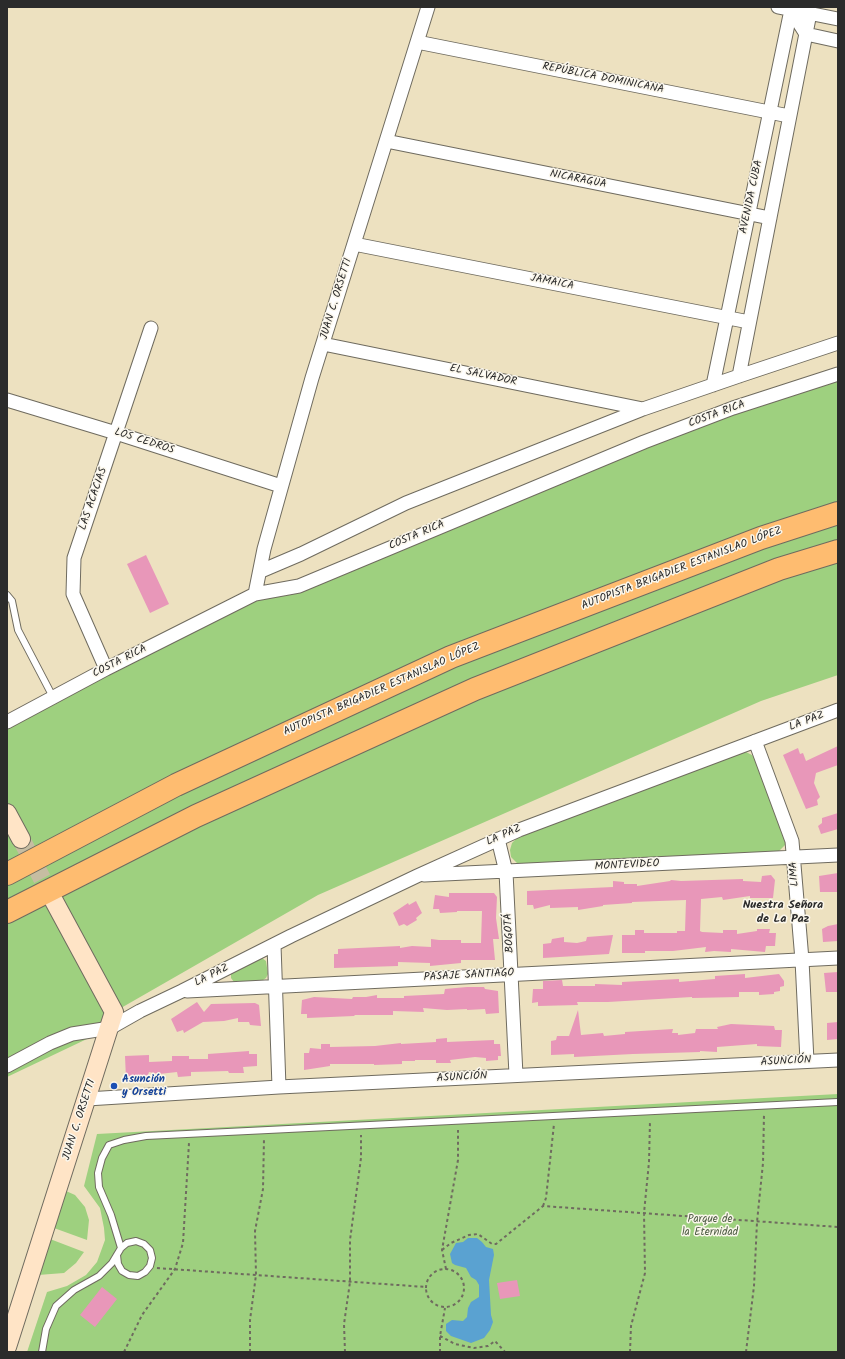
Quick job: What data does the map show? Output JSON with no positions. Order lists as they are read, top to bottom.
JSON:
{
  "streets": {
    "highway": ["AUTOPISTA BRIGADIER ESTANISLAO LÓPEZ"],
    "street": [
      "REPÚBLICA DOMINICANA",
      "NICARAGUA",
      "AVENIDA CUBA",
      "JAMAICA",
      "JUAN C. ORSETTI",
      "EL SALVADOR",
      "COSTA RICA",
      "LOS CEDROS",
      "LAS ACACIAS",
      "LA PAZ",
      "MONTEVIDEO",
      "LIMA",
      "BOGOTÁ",
      "PASAJE SANTIAGO",
      "ASUNCIÓN"
    ]
  },
  "crossings": [
    ["REPÚBLICA DOMINICANA", "AVENIDA CUBA"],
    ["REPÚBLICA DOMINICANA", "JUAN C. ORSETTI"],
    ["NICARAGUA", "AVENIDA CUBA"],
    ["NICARAGUA", "JUAN C. ORSETTI"],
    ["AVENIDA CUBA", "JAMAICA"],
    ["JAMAICA", "JUAN C. ORSETTI"],
    ["JUAN C. ORSETTI", "EL SALVADOR"],
    ["JUAN C. ORSETTI", "COSTA RICA"],
    ["JUAN C. ORSETTI", "LOS CEDROS"],
    ["JUAN C. ORSETTI", "PASAJE SANTIAGO"],
    ["JUAN C. ORSETTI", "ASUNCIÓN"],
    ["COSTA RICA", "LAS ACACIAS"],
    ["LOS CEDROS", "LAS ACACIAS"],
    ["LA PAZ", "MONTEVIDEO"],
    ["LA PAZ", "LIMA"],
    ["LA PAZ", "BOGOTÁ"],
    ["LA PAZ", "PASAJE SANTIAGO"],
    ["MONTEVIDEO", "LIMA"],
    ["MONTEVIDEO", "BOGOTÁ"],
    ["LIMA", "PASAJE SANTIAGO"],
    ["LIMA", "ASUNCIÓN"],
    ["BOGOTÁ", "PASAJE SANTIAGO"],
    ["BOGOTÁ", "ASUNCIÓN"]
  ],
  "districts": ["Nuestra Señora de La Paz"],
  "parks": ["Parque de la Eternidad"],
  "places": ["Asunción y Orsetti"]
}
